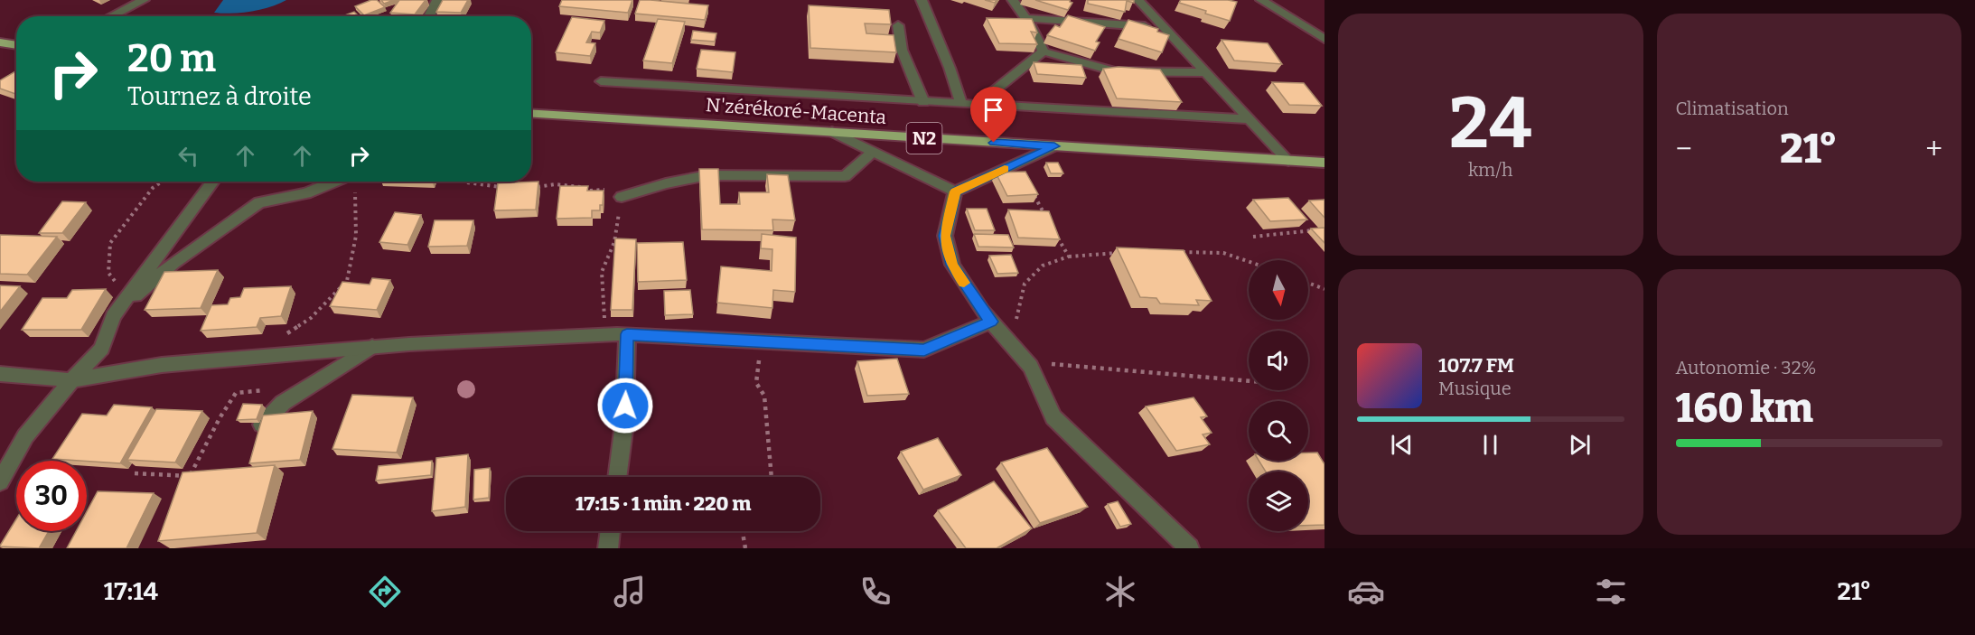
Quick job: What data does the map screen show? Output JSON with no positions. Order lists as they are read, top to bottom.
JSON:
{
  "streets": {
    "highway": ["N'zérékoré-Macenta", "N2"]
  },
  "north": "bottom",
  "page": {
    "tile": [
      ["24", "km/h"],
      "Climatisation",
      ["Autonomie · 32%", "160 km"]
    ],
    "turn": ["20 m", "Tournez à droite"],
    "heat": ["−", "21°", "+"],
    "song": ["107.7 FM", "Musique"],
    "limit": "30",
    "trip": "17:15 · 1 min · 220 m",
    "tabs": ["17:14", "21°"]
  }
}
